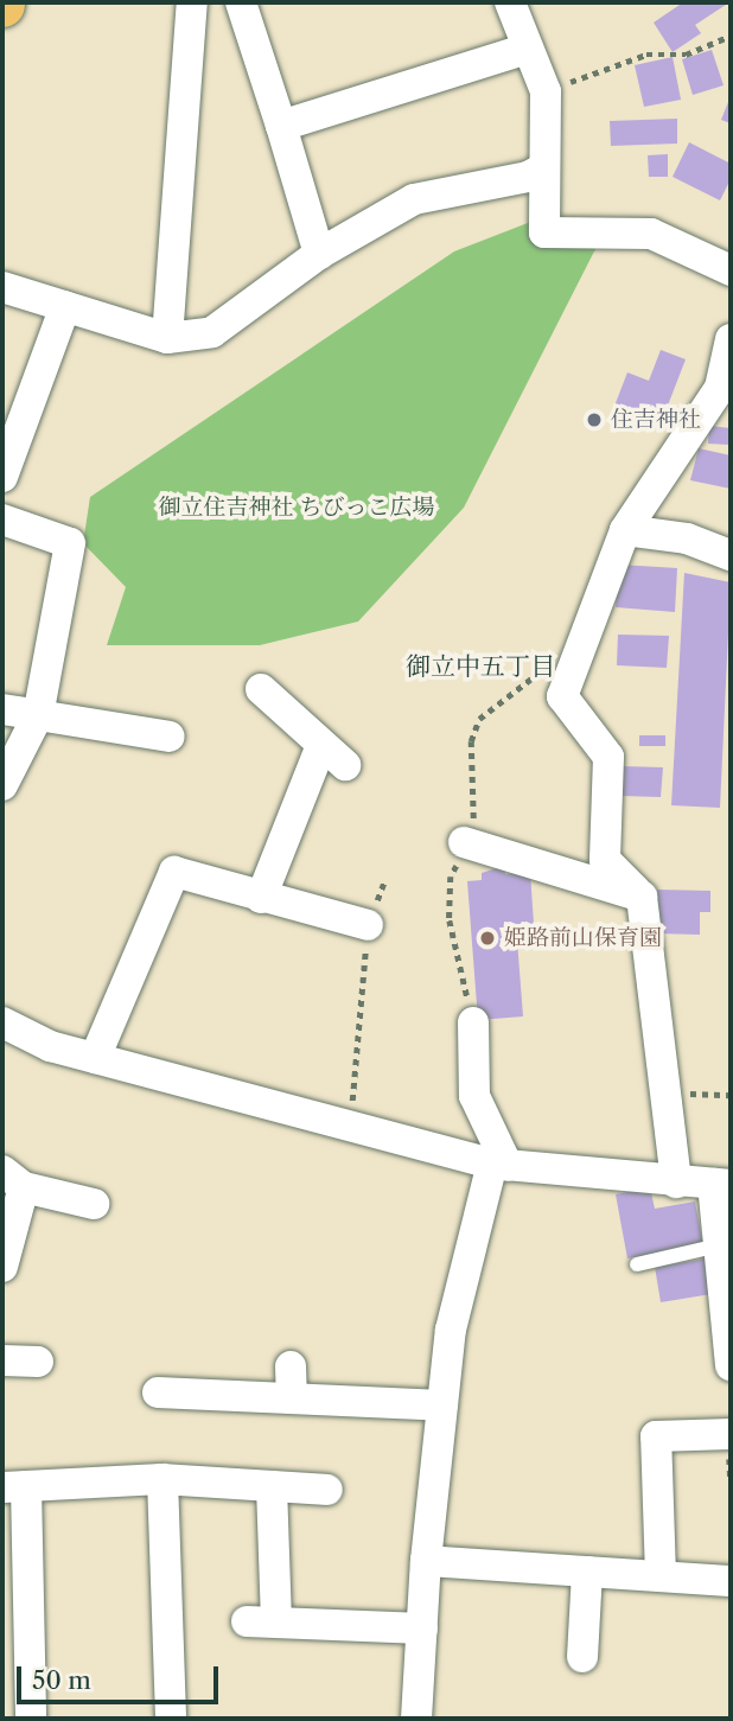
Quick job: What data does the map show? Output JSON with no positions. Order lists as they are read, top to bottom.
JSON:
{
  "districts": ["御立中五丁目"],
  "parks": ["御立住吉神社 ちびっこ広場"],
  "places": ["住吉神社", "姫路前山保育園"],
  "scale_bar": "50 m"
}
